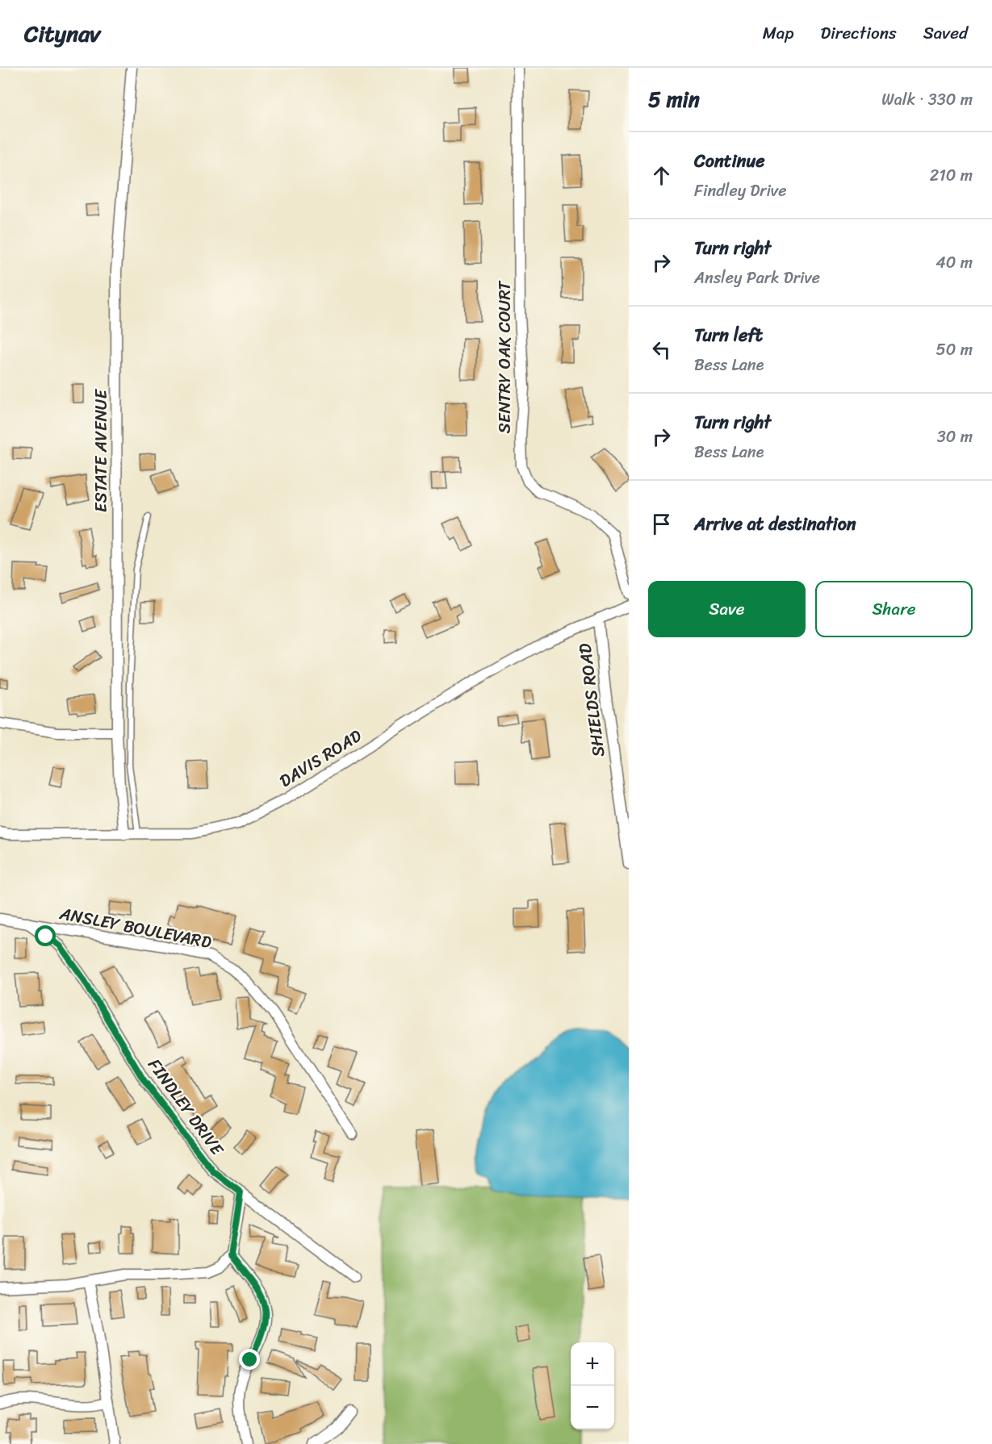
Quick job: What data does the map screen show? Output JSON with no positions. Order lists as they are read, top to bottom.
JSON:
{
  "streets": {
    "street": [
      "SENTRY OAK COURT",
      "ESTATE AVENUE",
      "SHIELDS ROAD",
      "DAVIS ROAD",
      "ANSLEY BOULEVARD",
      "FINDLEY DRIVE"
    ]
  },
  "crossings": [
    ["ESTATE AVENUE", "DAVIS ROAD"],
    ["SHIELDS ROAD", "DAVIS ROAD"],
    ["ANSLEY BOULEVARD", "FINDLEY DRIVE"]
  ],
  "page": {
    "header": "Citynav",
    "nav": ["Map", "Directions", "Saved"],
    "heading": ["5 min", "Walk · 330 m"],
    "list": [
      ["Continue", "Findley Drive", "210 m"],
      ["Turn right", "Ansley Park Drive", "40 m"],
      ["Turn left", "Bess Lane", "50 m"],
      ["Turn right", "Bess Lane", "30 m"],
      "Arrive at destination"
    ],
    "buttons": ["Save", "Share"],
    "map_buttons": ["+", "−"]
  }
}
